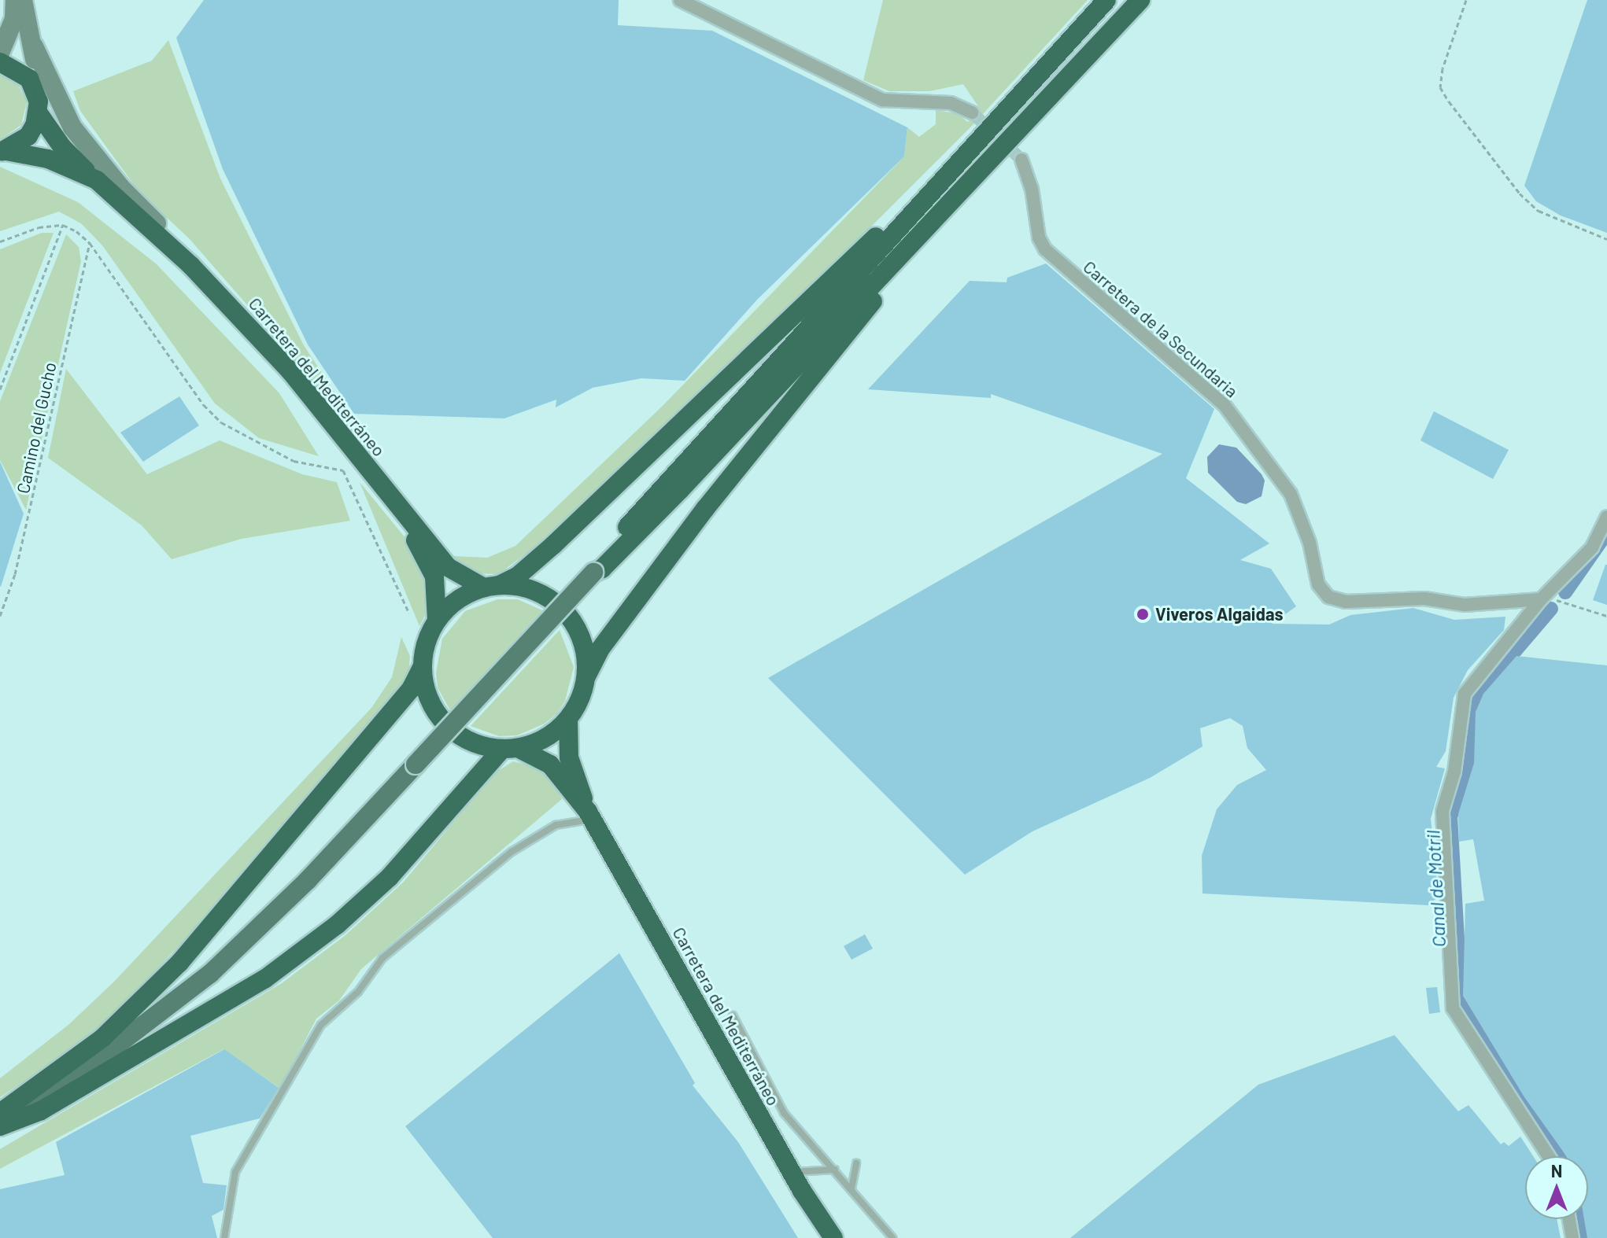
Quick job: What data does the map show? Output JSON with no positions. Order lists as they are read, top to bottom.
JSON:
{
  "streets": {
    "highway": ["Carretera del Mediterráneo"],
    "street": ["Carretera de la Secundaria"],
    "path": ["Camino del Gucho"]
  },
  "water": ["Canal de Motril"],
  "places": ["Viveros Algaidas"],
  "north": "top"
}
